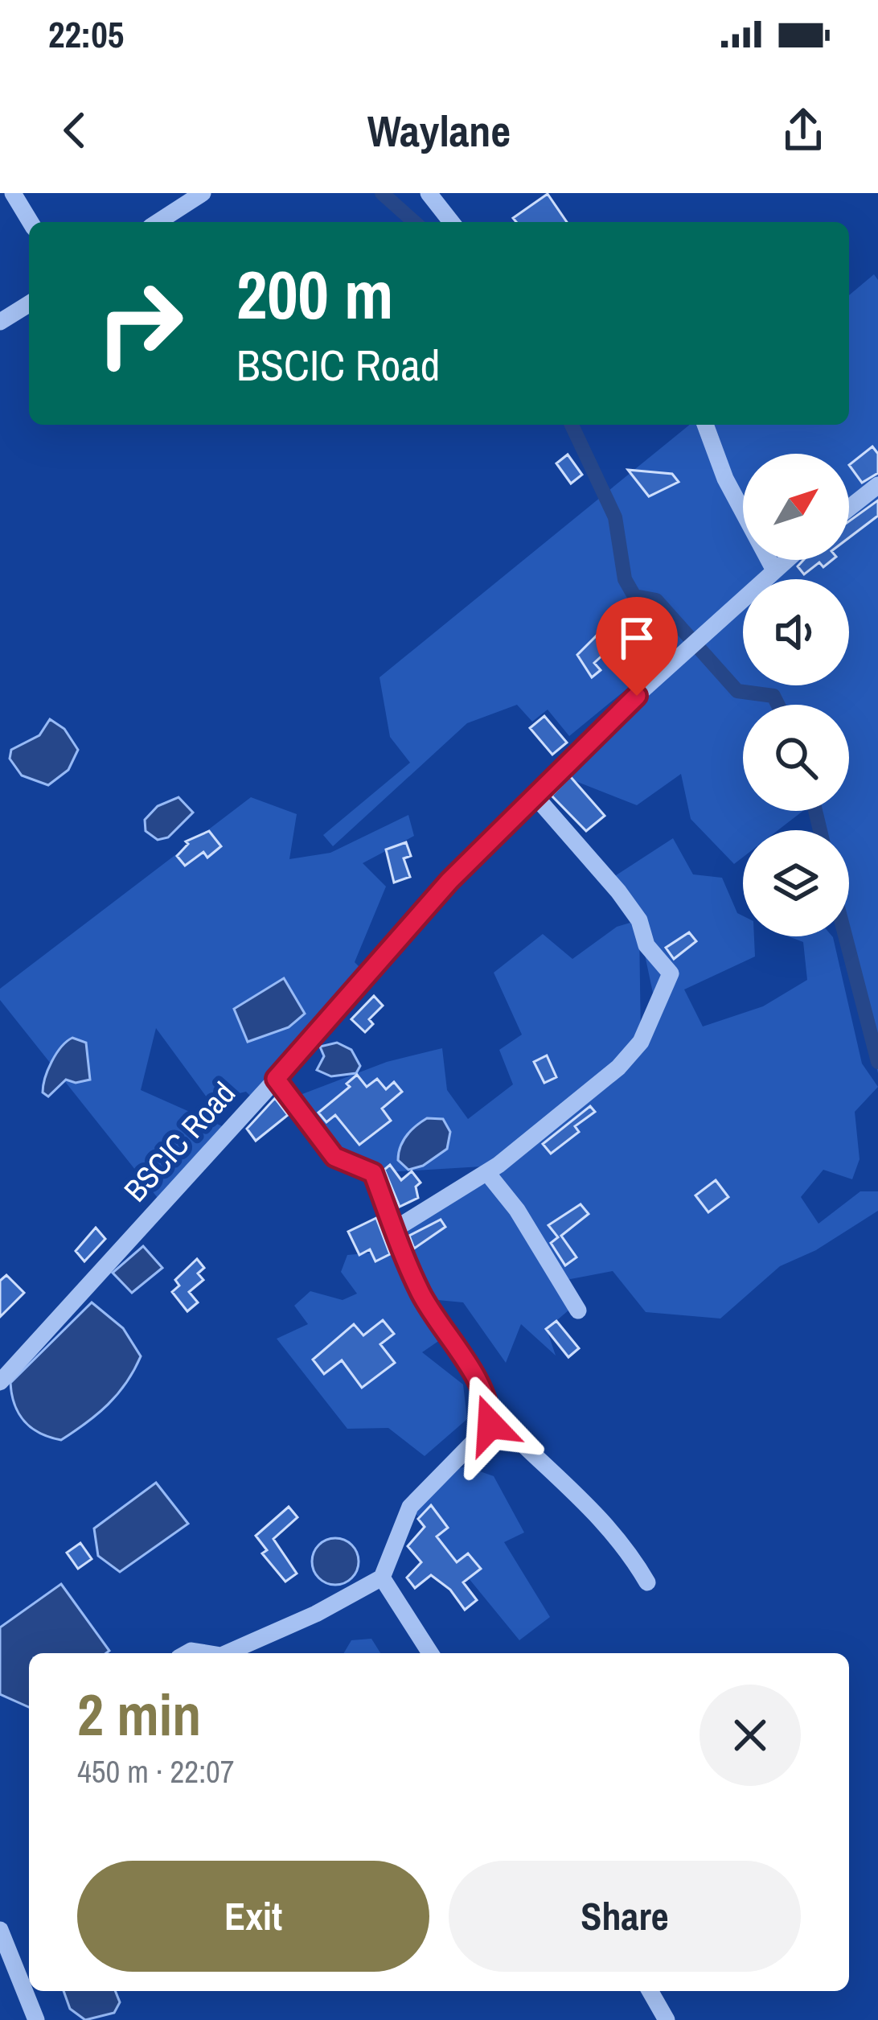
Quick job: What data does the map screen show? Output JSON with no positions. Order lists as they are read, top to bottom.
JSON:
{
  "streets": {
    "street": ["BSCIC Road"]
  },
  "north": "top right",
  "page": {
    "status": "22:05",
    "header": "Waylane",
    "turn": ["200 m", "BSCIC Road"],
    "heading": ["2 min", "450 m · 22:07"],
    "buttons": ["Exit", "Share"]
  }
}
